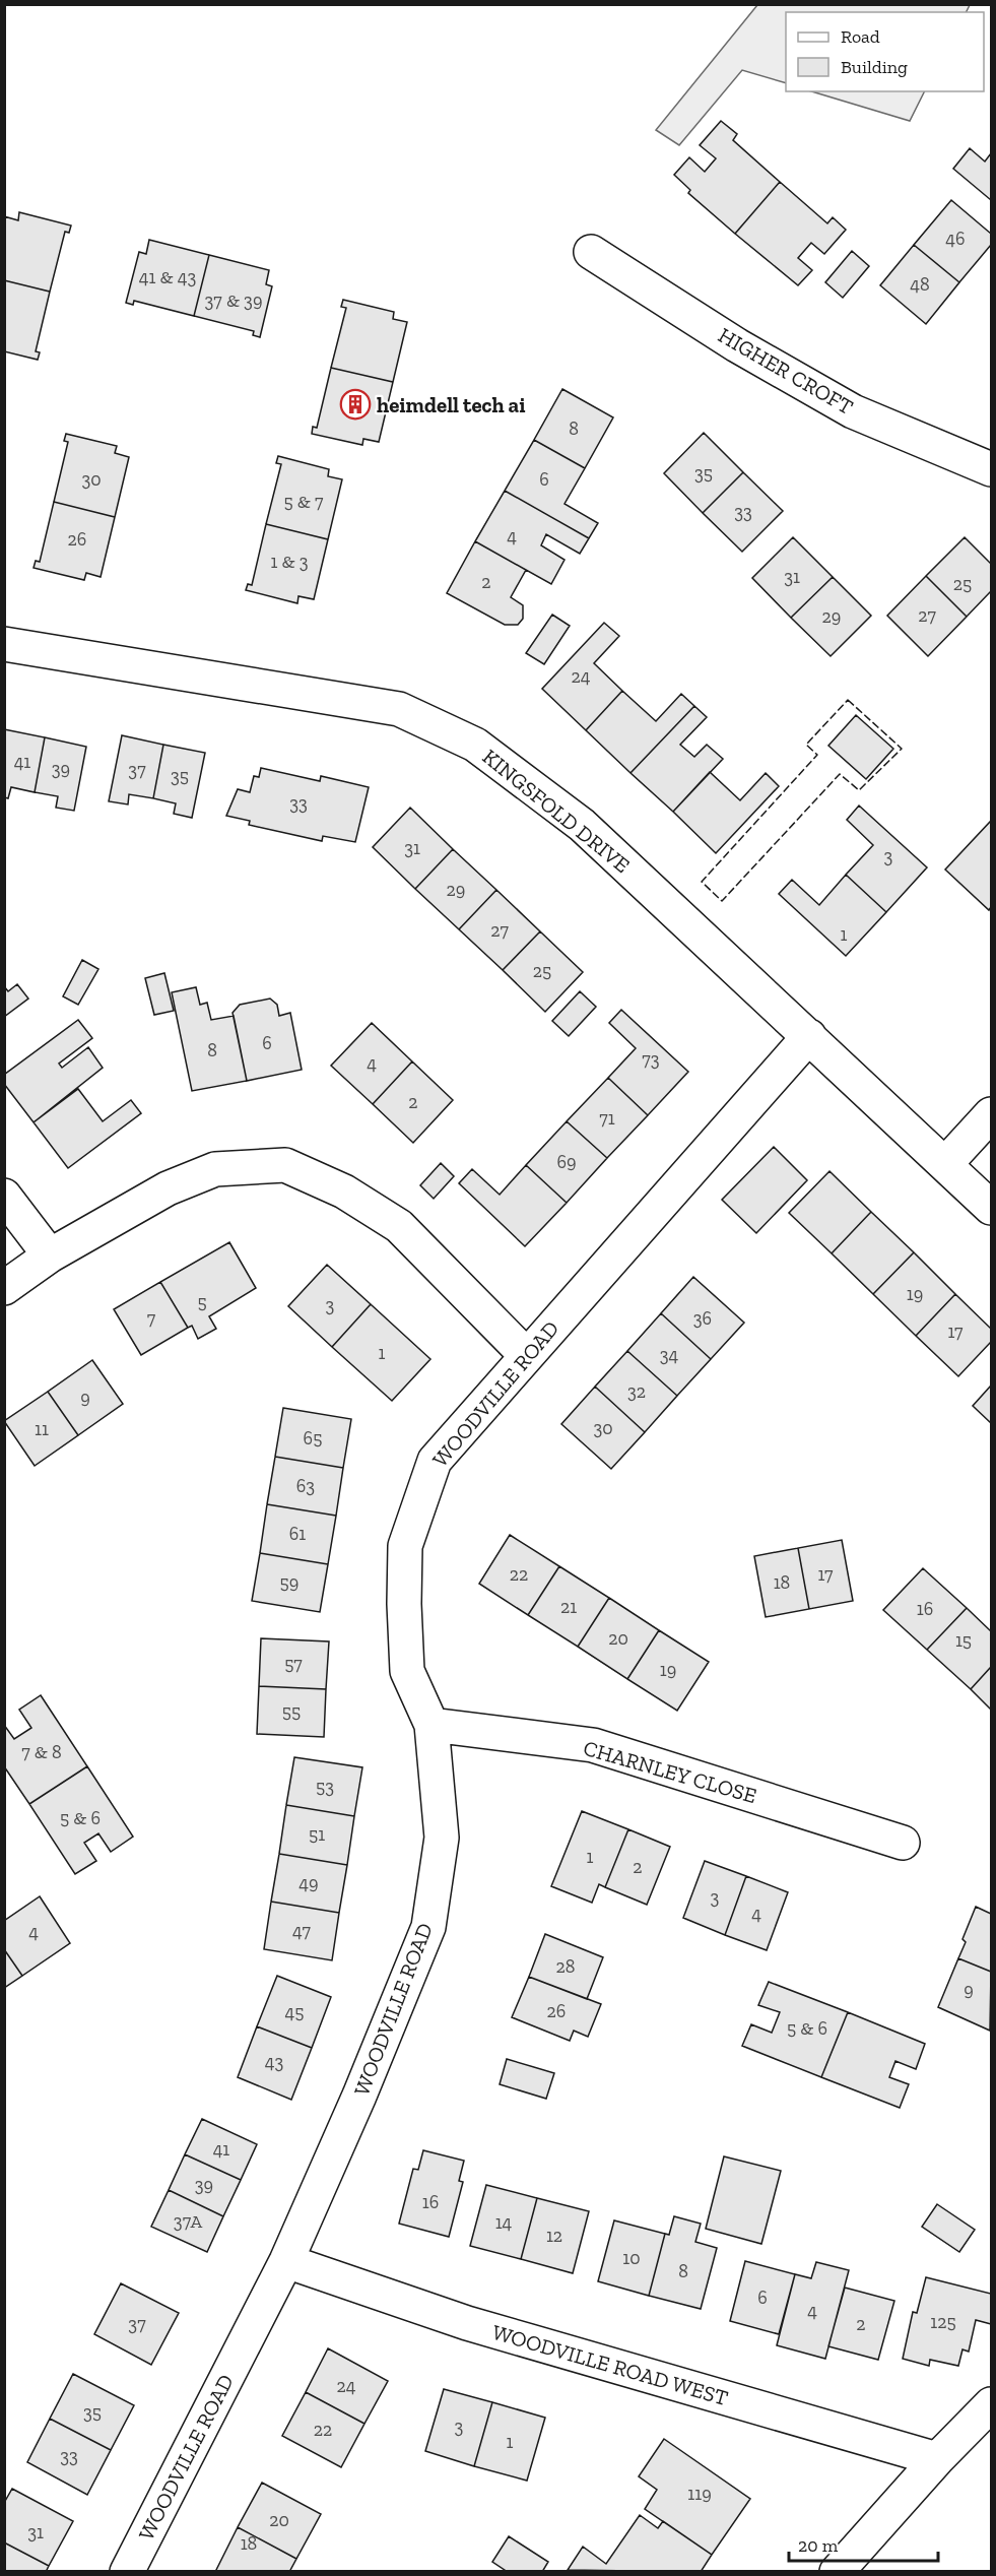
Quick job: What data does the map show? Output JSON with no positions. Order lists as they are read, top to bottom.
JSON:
{
  "streets": {
    "street": [
      "HIGHER CROFT",
      "KINGSFOLD DRIVE",
      "WOODVILLE ROAD",
      "CHARNLEY CLOSE",
      "WOODVILLE ROAD WEST"
    ]
  },
  "crossings": [
    ["KINGSFOLD DRIVE", "WOODVILLE ROAD"],
    ["WOODVILLE ROAD", "CHARNLEY CLOSE"],
    ["WOODVILLE ROAD", "WOODVILLE ROAD WEST"]
  ],
  "places": {
    "building": ["heimdell tech ai"]
  },
  "house_numbers": [
    "46",
    "41 & 43",
    "48",
    "37 & 39",
    "8",
    "35",
    "30",
    "6",
    "5 & 7",
    "33",
    "4",
    "26",
    "1 & 3",
    "31",
    "2",
    "25",
    "27",
    "29",
    "24",
    "41",
    "39",
    "37",
    "35",
    "33",
    "31",
    "3",
    "29",
    "27",
    "1",
    "25",
    "6",
    "8",
    "73",
    "4",
    "2",
    "71",
    "69",
    "19",
    "5",
    "3",
    "7",
    "36",
    "17",
    "1",
    "34",
    "32",
    "9",
    "30",
    "11",
    "65",
    "63",
    "61",
    "22",
    "17",
    "59",
    "18",
    "21",
    "16",
    "20",
    "15",
    "57",
    "19",
    "55",
    "7 & 8",
    "53",
    "5 & 6",
    "51",
    "1",
    "2",
    "49",
    "3",
    "4",
    "47",
    "4",
    "28",
    "9",
    "26",
    "45",
    "5 & 6",
    "43",
    "41",
    "39",
    "16",
    "37A",
    "14",
    "12",
    "10",
    "8",
    "6",
    "4",
    "125",
    "37",
    "2",
    "24",
    "35",
    "3",
    "22",
    "1",
    "33",
    "119",
    "20",
    "31",
    "18"
  ],
  "legend": ["Road", "Building"],
  "scale_bar": "20 m"
}
